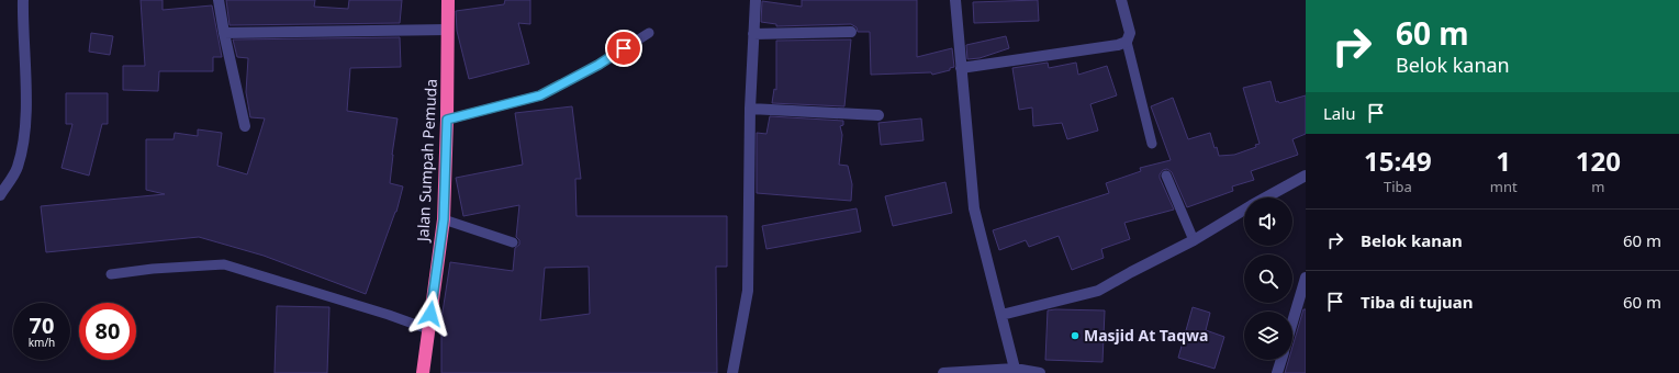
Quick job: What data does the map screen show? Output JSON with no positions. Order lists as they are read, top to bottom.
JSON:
{
  "streets": {
    "highway": ["Jalan Sumpah Pemuda"]
  },
  "places": ["Masjid At Taqwa"],
  "page": {
    "turn": ["60 m", "Belok kanan"],
    "then": "Lalu",
    "eta": [
      "15:49",
      "Tiba",
      "1",
      "mnt",
      "120",
      "m"
    ],
    "list": [
      {
        "name": "Belok kanan",
        "value": "60 m"
      },
      {
        "name": "Tiba di tujuan",
        "value": "60 m"
      }
    ],
    "speed": "70 km/h",
    "limit": "80"
  }
}
